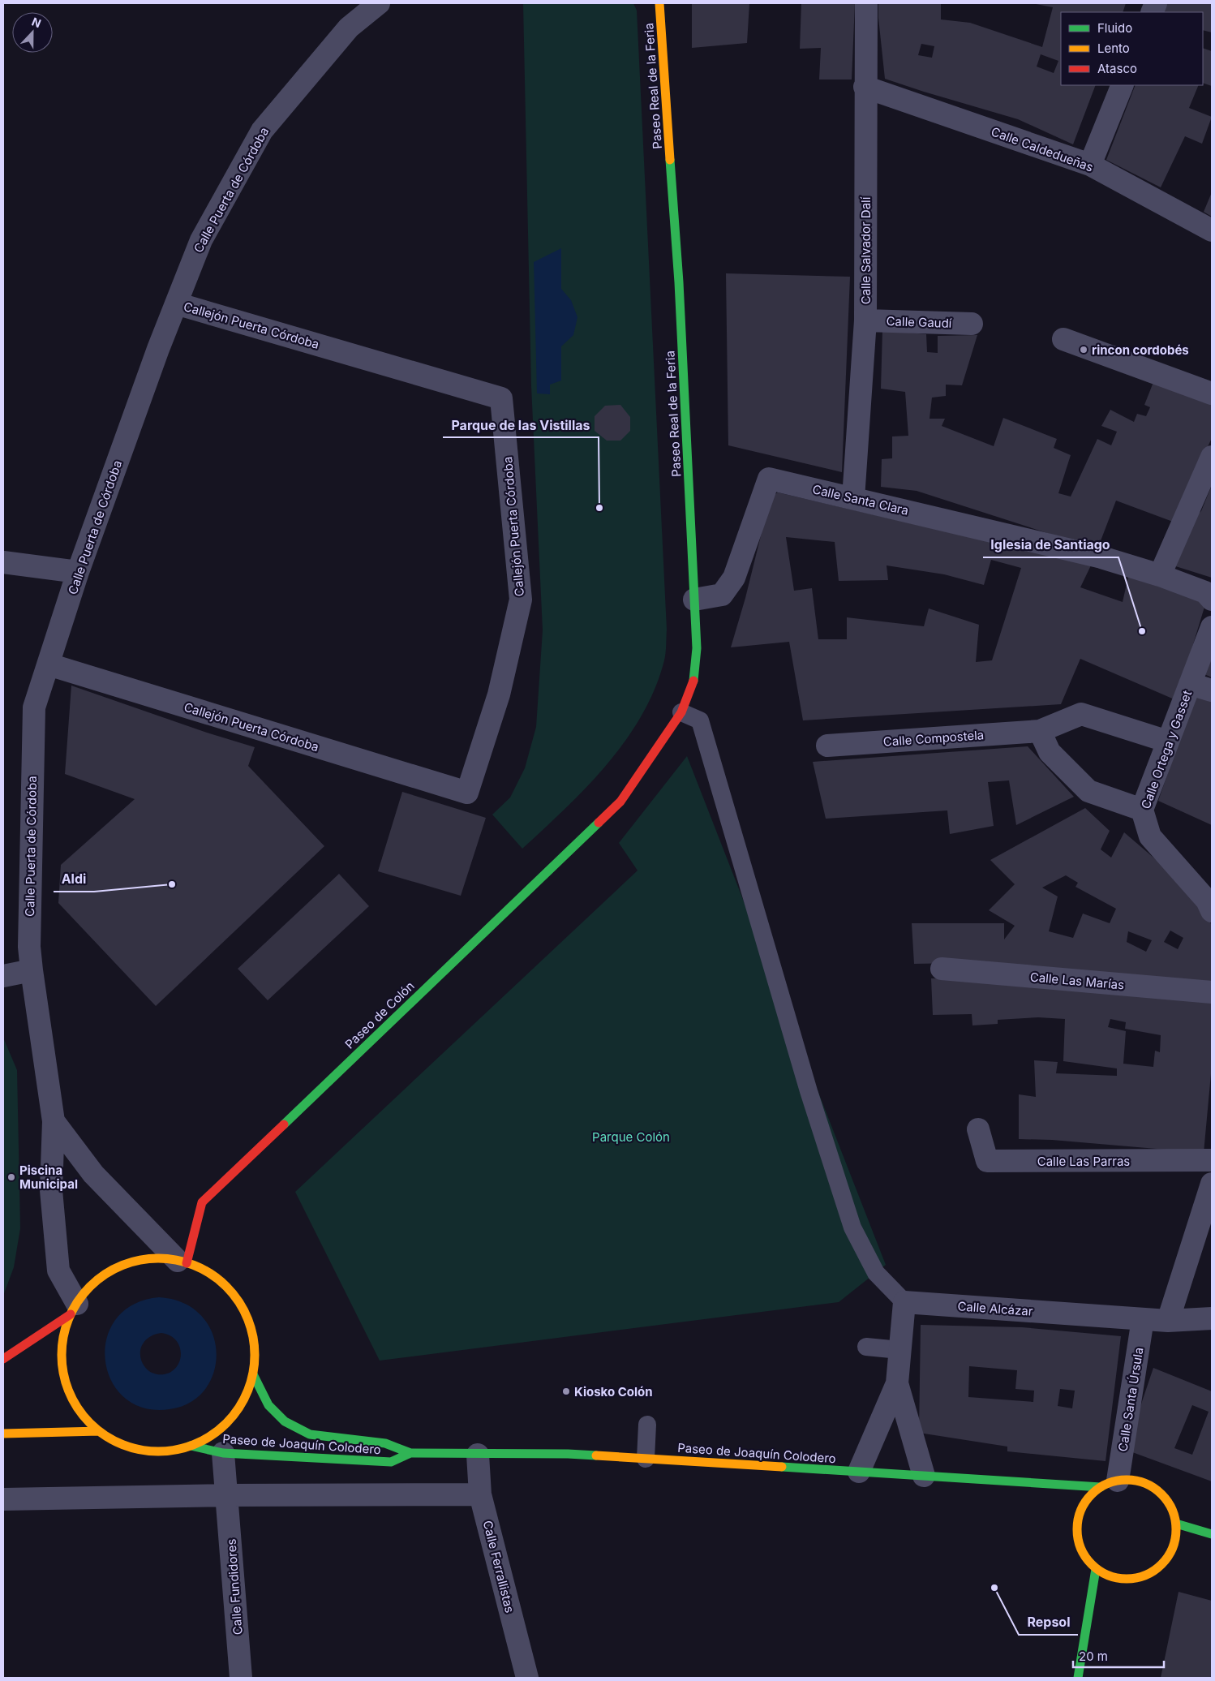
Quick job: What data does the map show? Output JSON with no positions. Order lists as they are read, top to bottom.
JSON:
{
  "streets": {
    "street": [
      "Paseo Real de la Feria",
      "Calle Caldedueñas",
      "Calle Puerta de Córdoba",
      "Calle Salvador Dalí",
      "Calle Gaudí",
      "Callejón Puerta Córdoba",
      "Calle Santa Clara",
      "Calle Compostela",
      "Calle Ortega y Gasset",
      "Calle Las Marías",
      "Paseo de Colón",
      "Calle Las Parras",
      "Calle Alcázar",
      "Calle Santa Úrsula",
      "Paseo de Joaquín Colodero",
      "Calle Ferrallistas",
      "Calle Fundidores"
    ]
  },
  "crossings": [
    ["Paseo Real de la Feria", "Calle Santa Clara"],
    ["Paseo Real de la Feria", "Paseo de Colón"],
    ["Calle Caldedueñas", "Calle Salvador Dalí"],
    ["Calle Puerta de Córdoba", "Callejón Puerta Córdoba"],
    ["Calle Puerta de Córdoba", "Paseo de Colón"],
    ["Calle Salvador Dalí", "Calle Gaudí"],
    ["Calle Salvador Dalí", "Calle Santa Clara"],
    ["Calle Compostela", "Calle Ortega y Gasset"],
    ["Calle Alcázar", "Calle Santa Úrsula"],
    ["Calle Santa Úrsula", "Paseo de Joaquín Colodero"],
    ["Paseo de Joaquín Colodero", "Calle Ferrallistas"],
    ["Paseo de Joaquín Colodero", "Calle Fundidores"]
  ],
  "parks": ["Parque Colón"],
  "places": [
    "rincon cordobés",
    "Parque de las Vistillas",
    "Iglesia de Santiago",
    "Aldi",
    "Piscina Municipal",
    "Kiosko Colón",
    "Repsol"
  ],
  "legend": ["Fluido", "Lento", "Atasco"],
  "scale_bar": "20 m",
  "north": "top"
}
